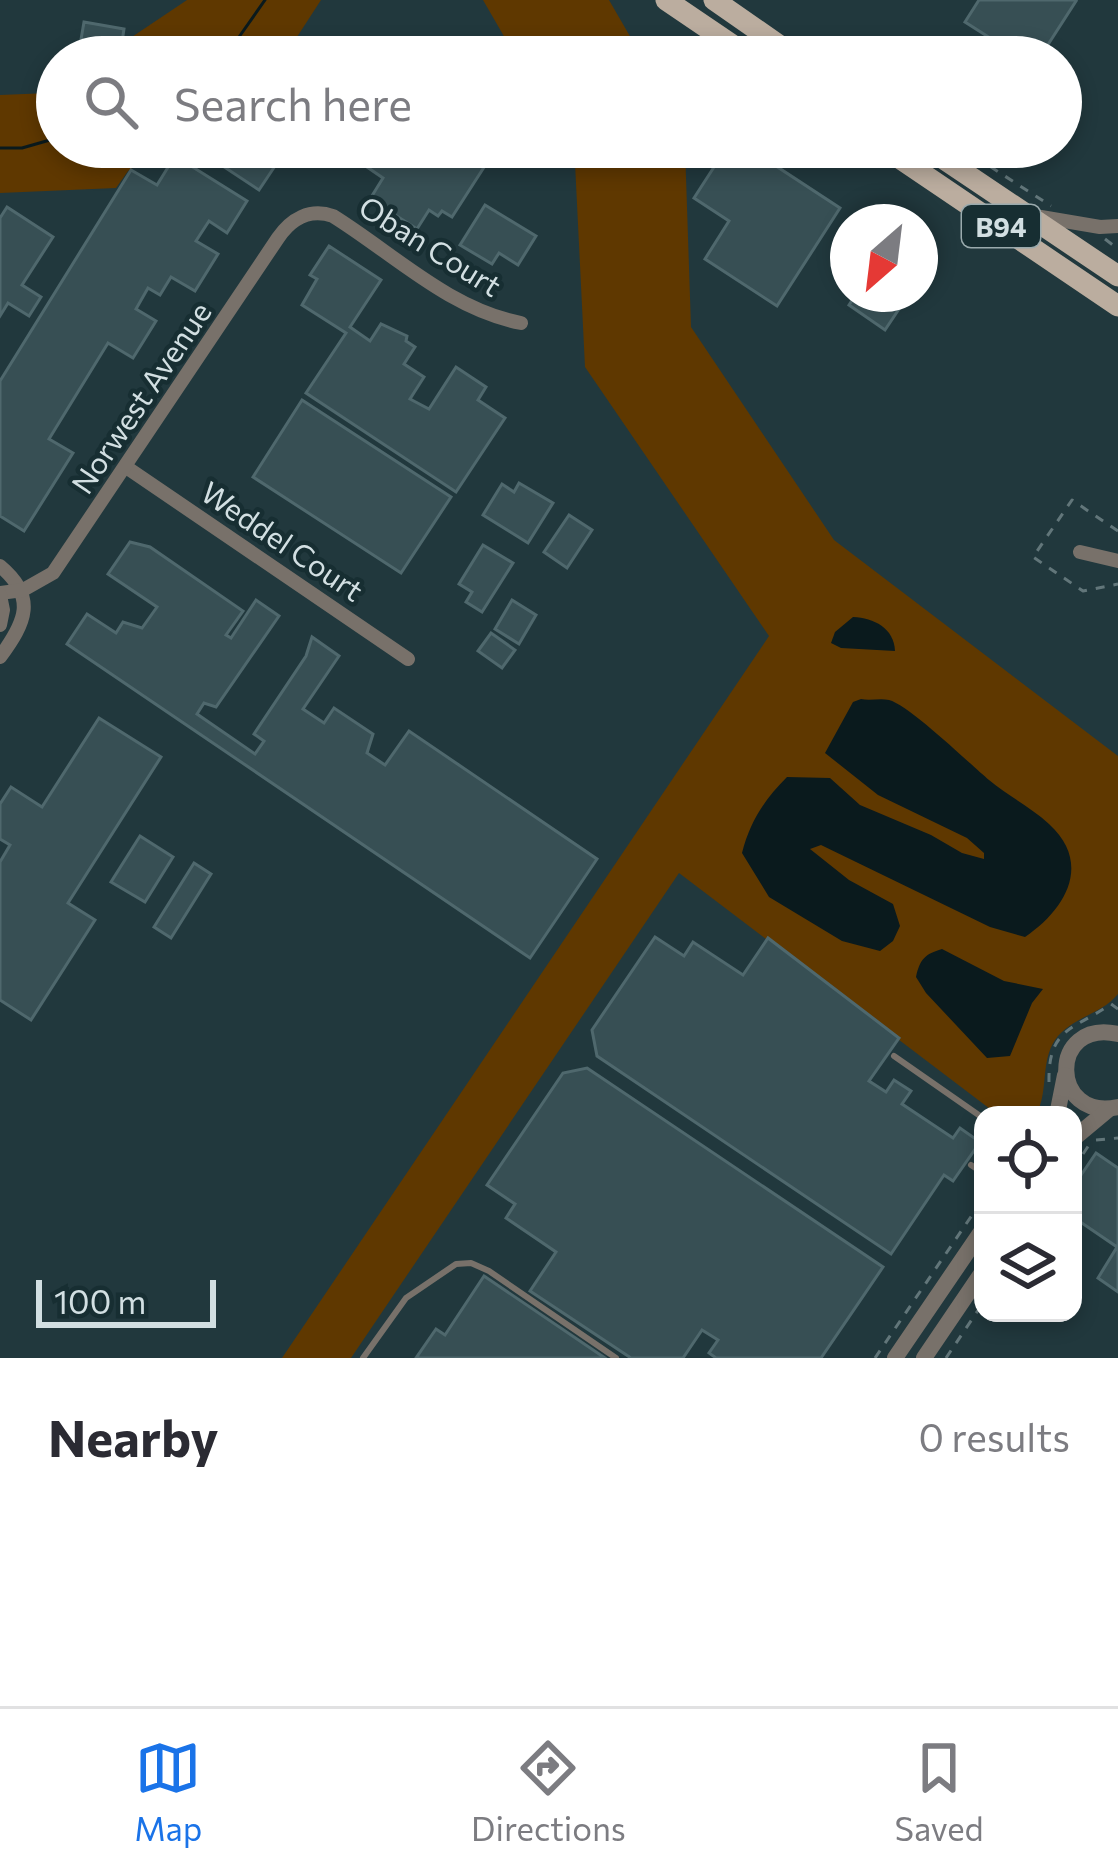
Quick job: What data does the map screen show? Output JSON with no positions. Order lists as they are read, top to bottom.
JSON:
{
  "streets": {
    "main road": ["B94"],
    "street": ["Oban Court", "Norwest Avenue", "Weddel Court"]
  },
  "crossings": [
    ["Oban Court", "Norwest Avenue"],
    ["Norwest Avenue", "Weddel Court"]
  ],
  "scale_bar": "100 m",
  "north": "bottom left",
  "page": {
    "search": "Search here",
    "scale": "100 m",
    "heading": ["Nearby", "0 results"],
    "nav": ["Map", "Directions", "Saved"]
  }
}
